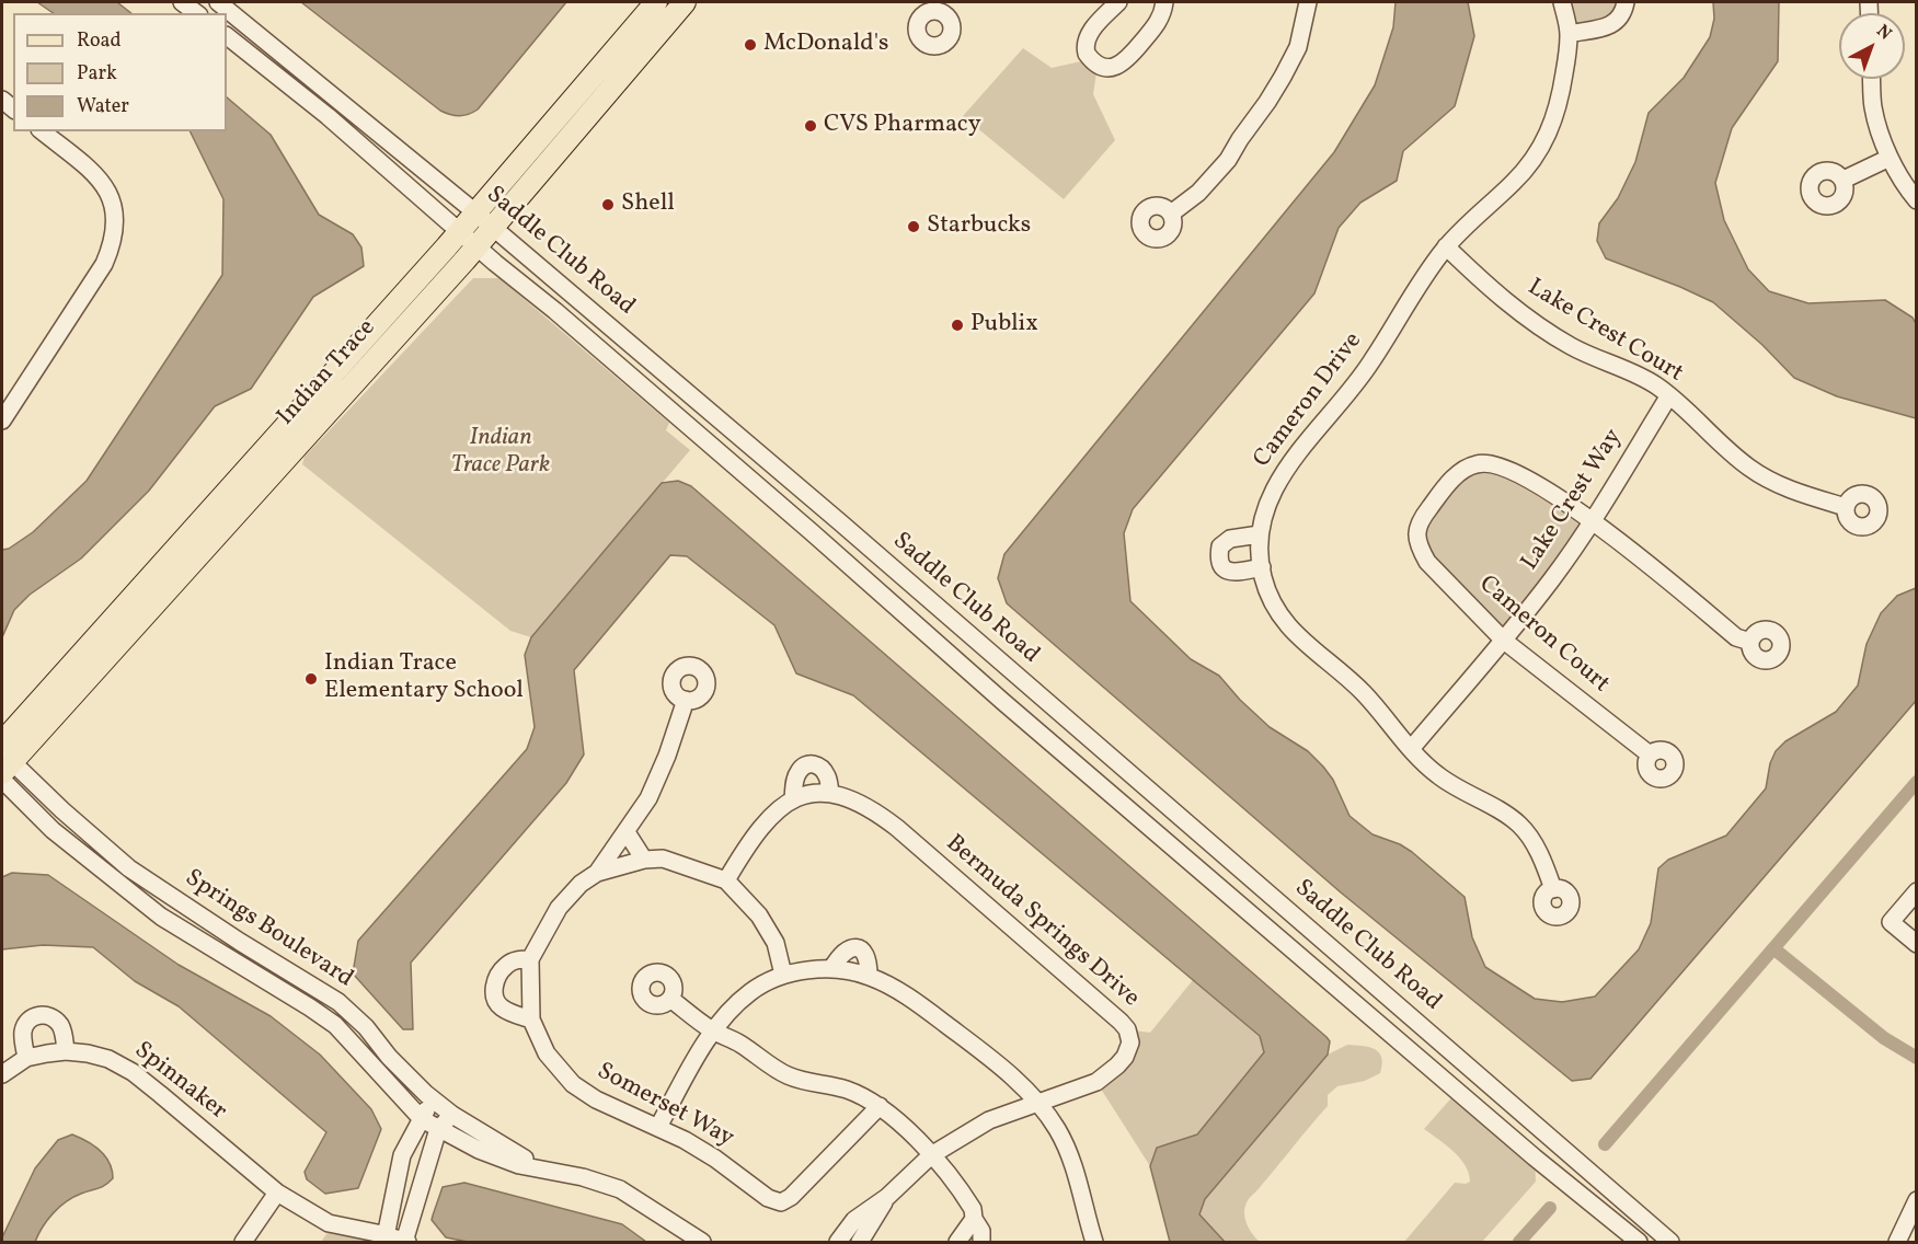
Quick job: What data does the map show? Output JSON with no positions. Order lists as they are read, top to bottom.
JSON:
{
  "streets": {
    "main road": ["Indian Trace"],
    "street": [
      "Saddle Club Road",
      "Lake Crest Court",
      "Cameron Drive",
      "Lake Crest Way",
      "Cameron Court",
      "Bermuda Springs Drive",
      "Springs Boulevard",
      "Spinnaker",
      "Somerset Way"
    ]
  },
  "crossings": [
    ["Saddle Club Road", "Indian Trace"],
    ["Lake Crest Court", "Cameron Drive"],
    ["Lake Crest Court", "Lake Crest Way"],
    ["Indian Trace", "Springs Boulevard"],
    ["Cameron Drive", "Lake Crest Way"],
    ["Lake Crest Way", "Cameron Court"],
    ["Springs Boulevard", "Spinnaker"]
  ],
  "parks": ["Indian Trace Park"],
  "places": [
    "McDonald's",
    "CVS Pharmacy",
    "Shell",
    "Starbucks",
    "Publix",
    "Indian Trace Elementary School"
  ],
  "legend": ["Road", "Park", "Water"],
  "north": "top right"
}
